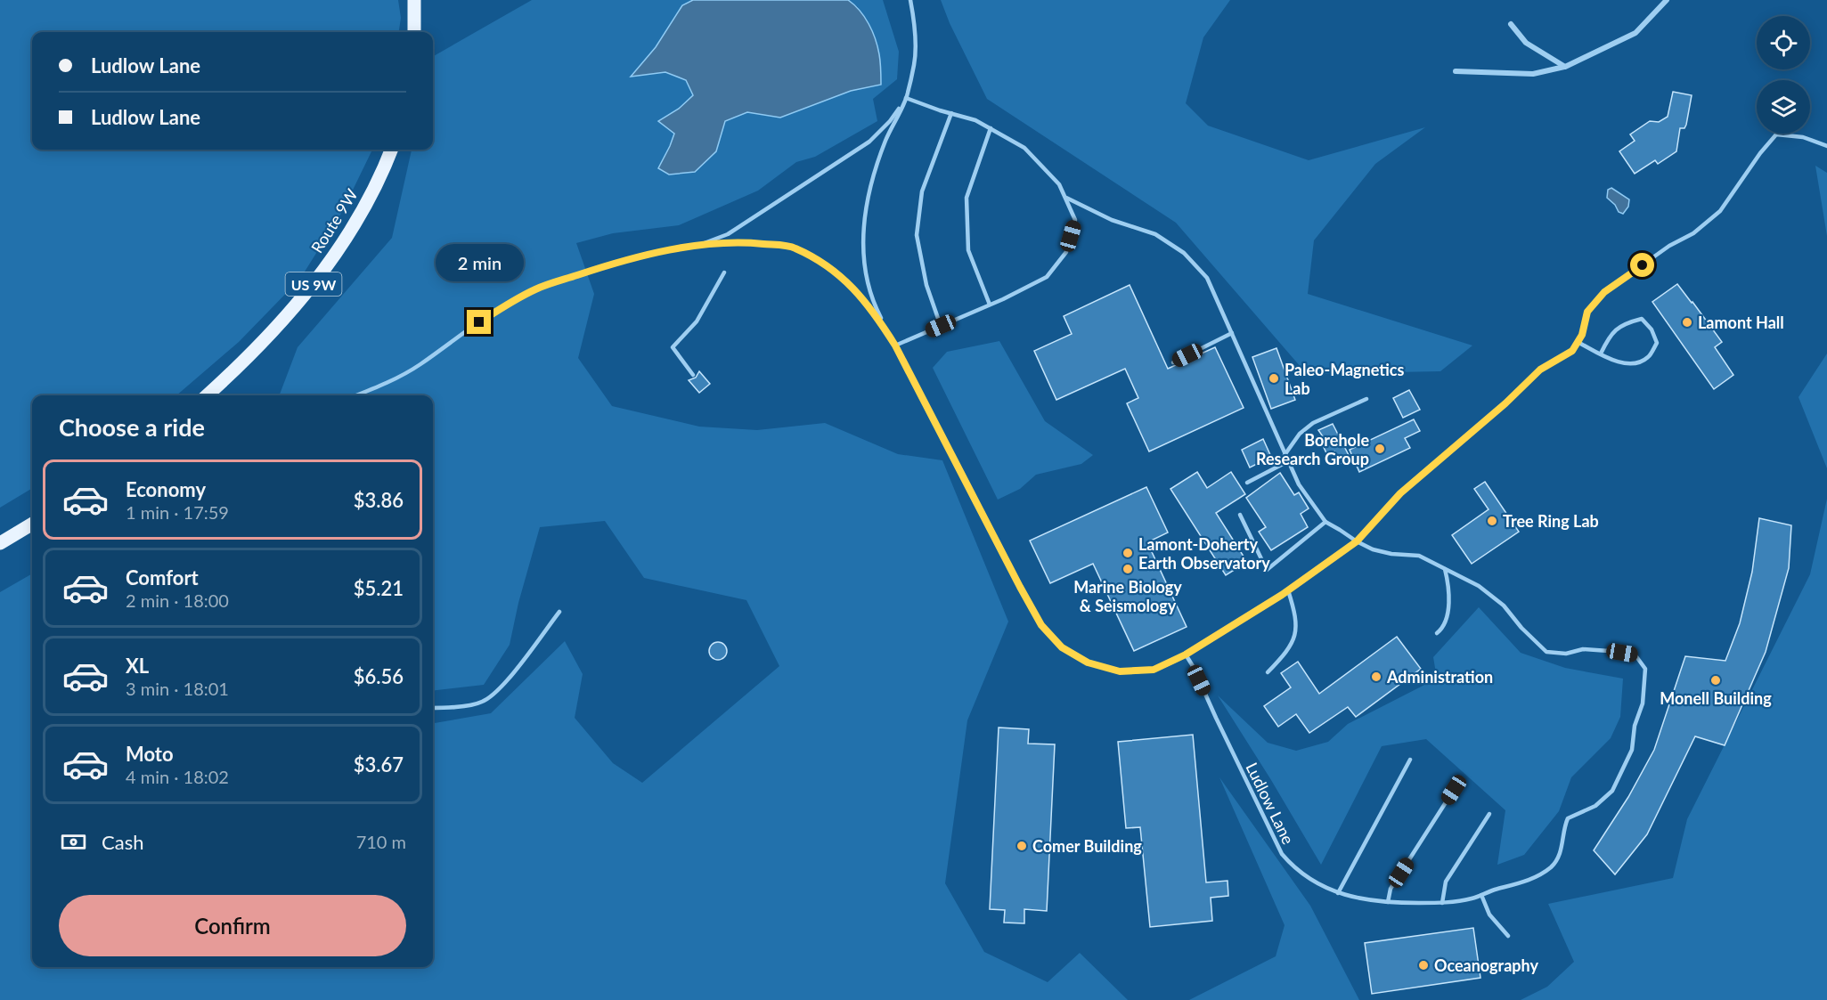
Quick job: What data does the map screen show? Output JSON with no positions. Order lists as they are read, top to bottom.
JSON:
{
  "streets": {
    "main road": ["Route 9W", "US 9W"],
    "lane": ["Ludlow Lane"]
  },
  "places": [
    "Lamont Hall",
    "Paleo-Magnetics Lab",
    "Borehole Research Group",
    "Tree Ring Lab",
    "Lamont-Doherty Earth Observatory",
    "Marine Biology & Seismology",
    "Administration",
    "Monell Building",
    "Comer Building",
    "Oceanography"
  ],
  "page": {
    "banner": ["Ludlow Lane", "Ludlow Lane"],
    "bubble": "2 min",
    "heading": "Choose a ride",
    "list": [
      {
        "name": "Economy",
        "note": "1 min · 17:59",
        "value": "$3.86"
      },
      {
        "name": "Comfort",
        "note": "2 min · 18:00",
        "value": "$5.21"
      },
      {
        "name": "XL",
        "note": "3 min · 18:01",
        "value": "$6.56"
      },
      {
        "name": "Moto",
        "note": "4 min · 18:02",
        "value": "$3.67"
      }
    ],
    "pay": ["Cash", "710 m"],
    "buttons": "Confirm"
  }
}
